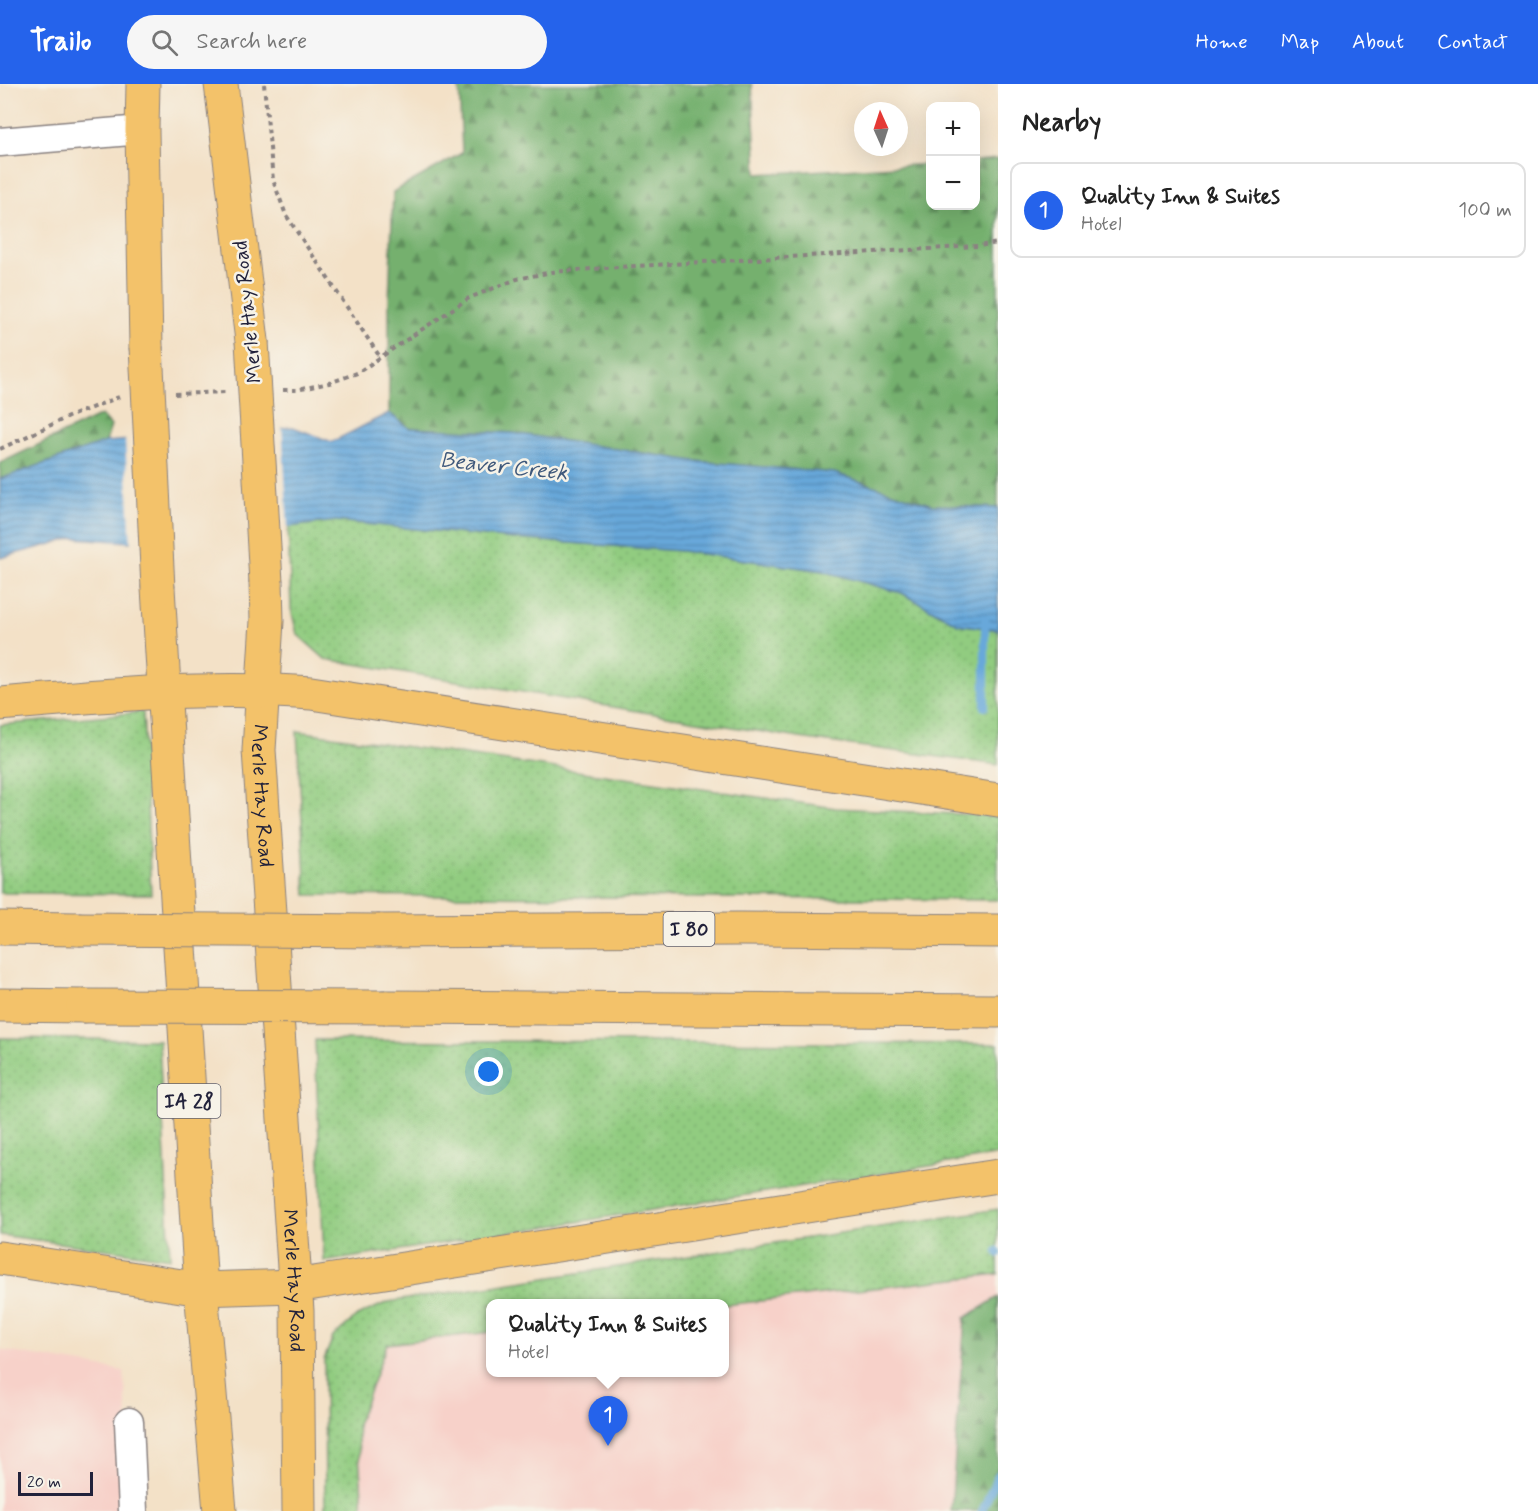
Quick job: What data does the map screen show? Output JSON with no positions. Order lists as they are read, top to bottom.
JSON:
{
  "streets": {
    "main road": ["Merle Hay Road", "I 80", "IA 28"]
  },
  "water": ["Beaver Creek"],
  "scale_bar": "20 m",
  "north": "top",
  "page": {
    "header": "Trailo",
    "search": "Search here",
    "nav": [
      "Home",
      "Map",
      "About",
      "Contact"
    ],
    "heading": "Nearby",
    "map_buttons": ["+", "−"],
    "list": [
      {
        "mark": "1",
        "name": "Quality Inn & Suites",
        "note": "Hotel",
        "value": "100 m"
      }
    ],
    "popup": ["Quality Inn & Suites", "Hotel"],
    "pins": "1",
    "scale": "20 m"
  }
}
